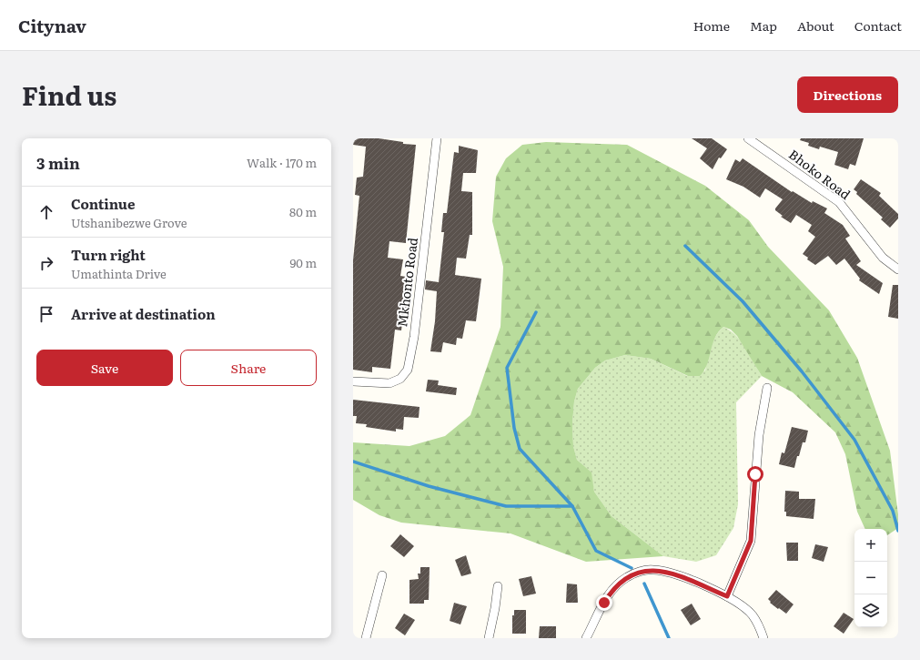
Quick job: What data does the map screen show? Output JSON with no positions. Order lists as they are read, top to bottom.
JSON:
{
  "streets": {
    "street": ["Bhoko Road", "Mkhonto Road"]
  },
  "page": {
    "header": "Citynav",
    "nav": [
      "Home",
      "Map",
      "About",
      "Contact"
    ],
    "title": "Find us",
    "buttons": [
      "Directions",
      ["Save", "Share"]
    ],
    "heading": ["3 min", "Walk · 170 m"],
    "list": [
      ["Continue", "Utshanibezwe Grove", "80 m"],
      ["Turn right", "Umathinta Drive", "90 m"],
      "Arrive at destination"
    ],
    "map_buttons": ["+", "−"]
  }
}
